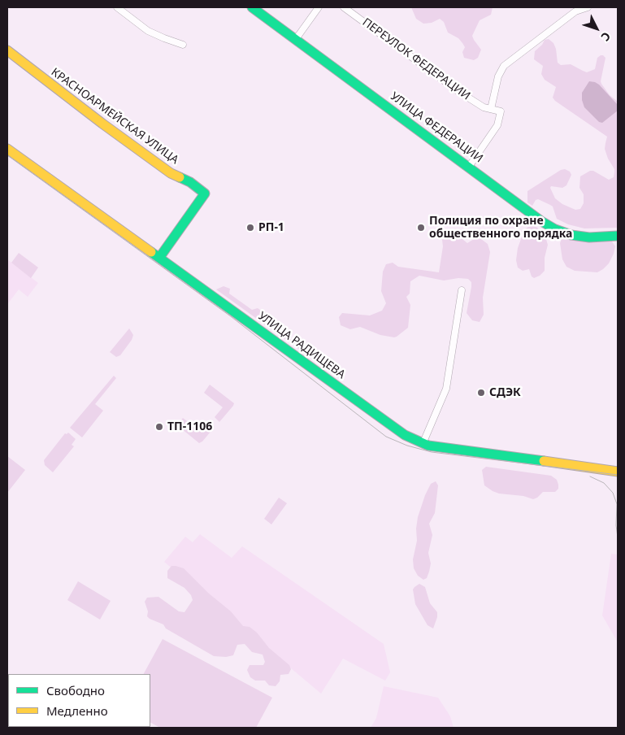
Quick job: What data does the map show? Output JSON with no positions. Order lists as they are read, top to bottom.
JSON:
{
  "streets": {
    "street": [
      "ПЕРЕУЛОК ФЕДЕРАЦИИ",
      "КРАСНОАРМЕЙСКАЯ УЛИЦА",
      "УЛИЦА ФЕДЕРАЦИИ",
      "УЛИЦА РАДИЩЕВА"
    ]
  },
  "crossings": [
    ["КРАСНОАРМЕЙСКАЯ УЛИЦА", "УЛИЦА РАДИЩЕВА"]
  ],
  "places": [
    "РП-1",
    "Полиция по охране общественного порядка",
    "СДЭК",
    "ТП-1106"
  ],
  "legend": ["Свободно", "Медленно"],
  "north": "bottom right"
}
